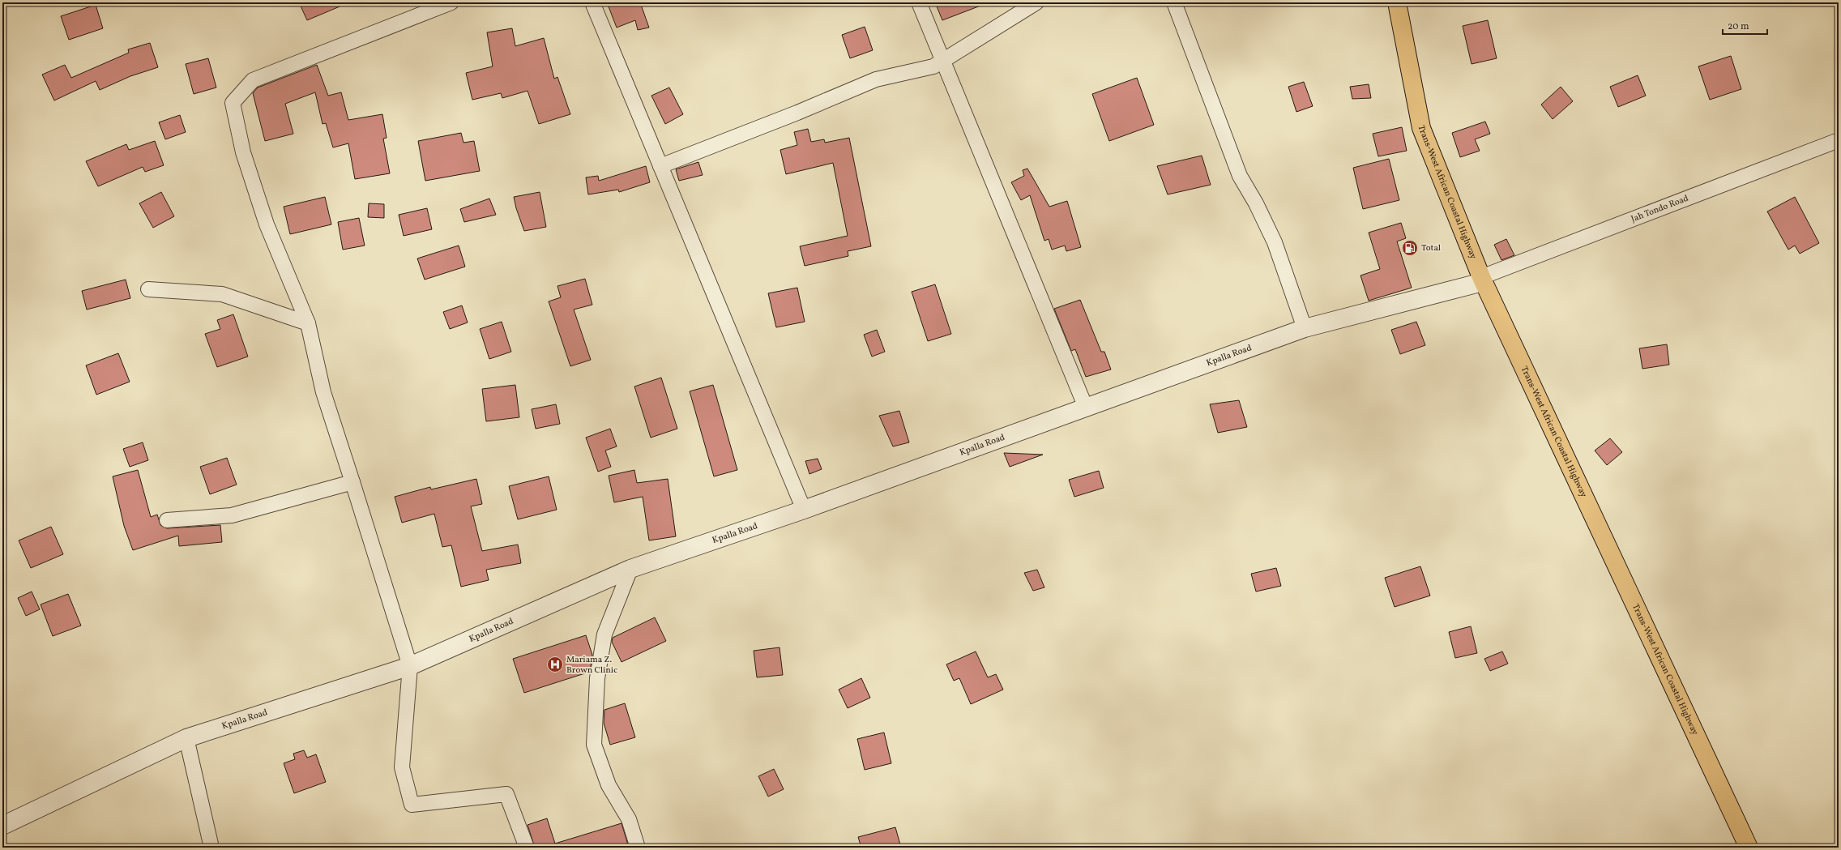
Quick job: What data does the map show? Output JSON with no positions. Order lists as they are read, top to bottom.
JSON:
{
  "streets": {
    "highway": ["Trans-West African Coastal Highway"],
    "street": ["Jah Tondo Road", "Kpalla Road"]
  },
  "crossings": [
    ["Trans-West African Coastal Highway", "Jah Tondo Road"],
    ["Trans-West African Coastal Highway", "Kpalla Road"],
    ["Jah Tondo Road", "Kpalla Road"]
  ],
  "places": {
    "fuel station": ["Total"],
    "hospital": ["Mariama Z. Brown Clinic"]
  },
  "scale_bar": "20 m"
}
